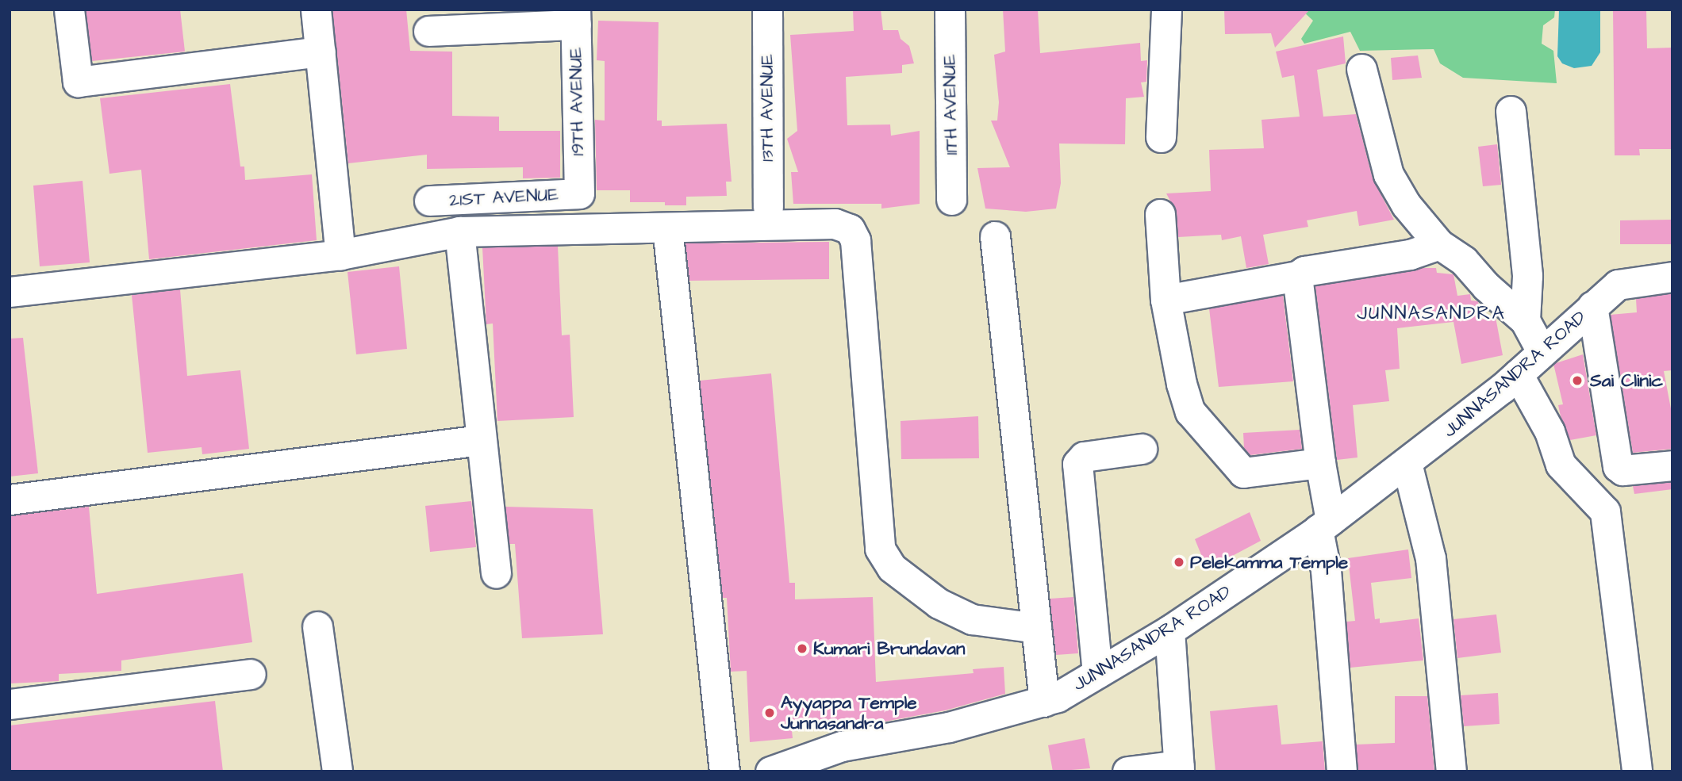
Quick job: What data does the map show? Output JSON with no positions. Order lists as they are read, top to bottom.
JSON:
{
  "streets": {
    "street": [
      "19TH AVENUE",
      "11TH AVENUE",
      "13TH AVENUE",
      "21ST AVENUE",
      "JUNNASANDRA ROAD"
    ]
  },
  "crossings": [
    ["19TH AVENUE", "21ST AVENUE"]
  ],
  "districts": ["JUNNASANDRA"],
  "places": [
    "Sai Clinic",
    "Pelekamma Temple",
    "Kumari Brundavan",
    "Ayyappa Temple Junnasandra"
  ]
}
